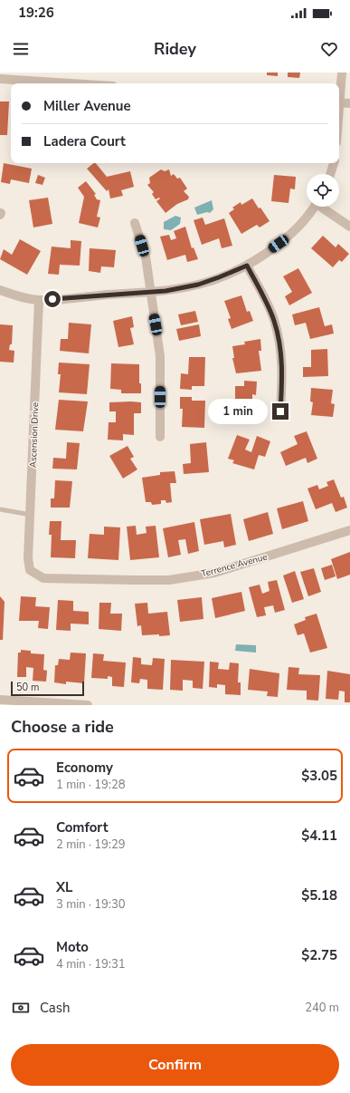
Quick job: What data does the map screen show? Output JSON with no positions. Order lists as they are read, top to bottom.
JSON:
{
  "streets": {
    "street": ["Ascension Drive", "Terrence Avenue"]
  },
  "crossings": [
    ["Ascension Drive", "Terrence Avenue"]
  ],
  "scale_bar": "50 m",
  "page": {
    "status": "19:26",
    "header": "Ridey",
    "banner": ["Miller Avenue", "Ladera Court"],
    "bubble": "1 min",
    "scale": "50 m",
    "heading": "Choose a ride",
    "list": [
      {
        "name": "Economy",
        "note": "1 min · 19:28",
        "value": "$3.05"
      },
      {
        "name": "Comfort",
        "note": "2 min · 19:29",
        "value": "$4.11"
      },
      {
        "name": "XL",
        "note": "3 min · 19:30",
        "value": "$5.18"
      },
      {
        "name": "Moto",
        "note": "4 min · 19:31",
        "value": "$2.75"
      }
    ],
    "pay": ["Cash", "240 m"],
    "buttons": "Confirm"
  }
}
